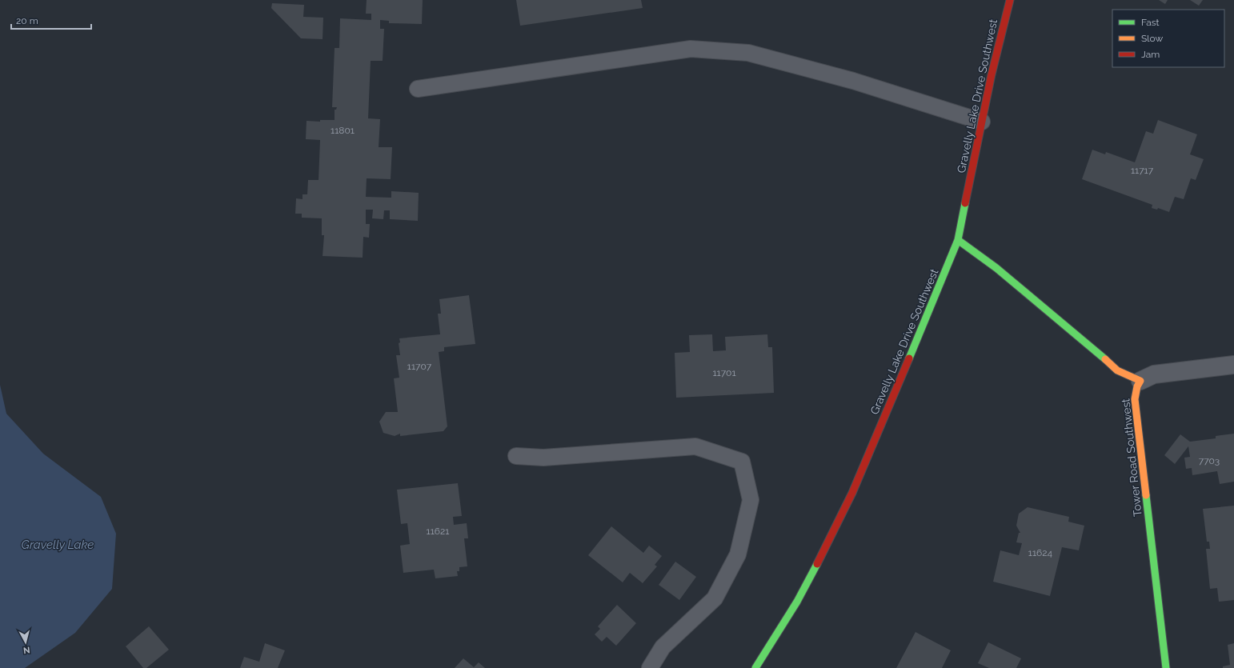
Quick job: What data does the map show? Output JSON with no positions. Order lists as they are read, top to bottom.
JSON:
{
  "streets": {
    "main road": ["Gravelly Lake Drive Southwest", "Tower Road Southwest"]
  },
  "water": ["Gravelly Lake"],
  "house_numbers": [
    "11801",
    "11717",
    "11707",
    "11701",
    "7703",
    "11621",
    "11624"
  ],
  "legend": ["Fast", "Slow", "Jam"],
  "scale_bar": "20 m",
  "north": "bottom"
}
